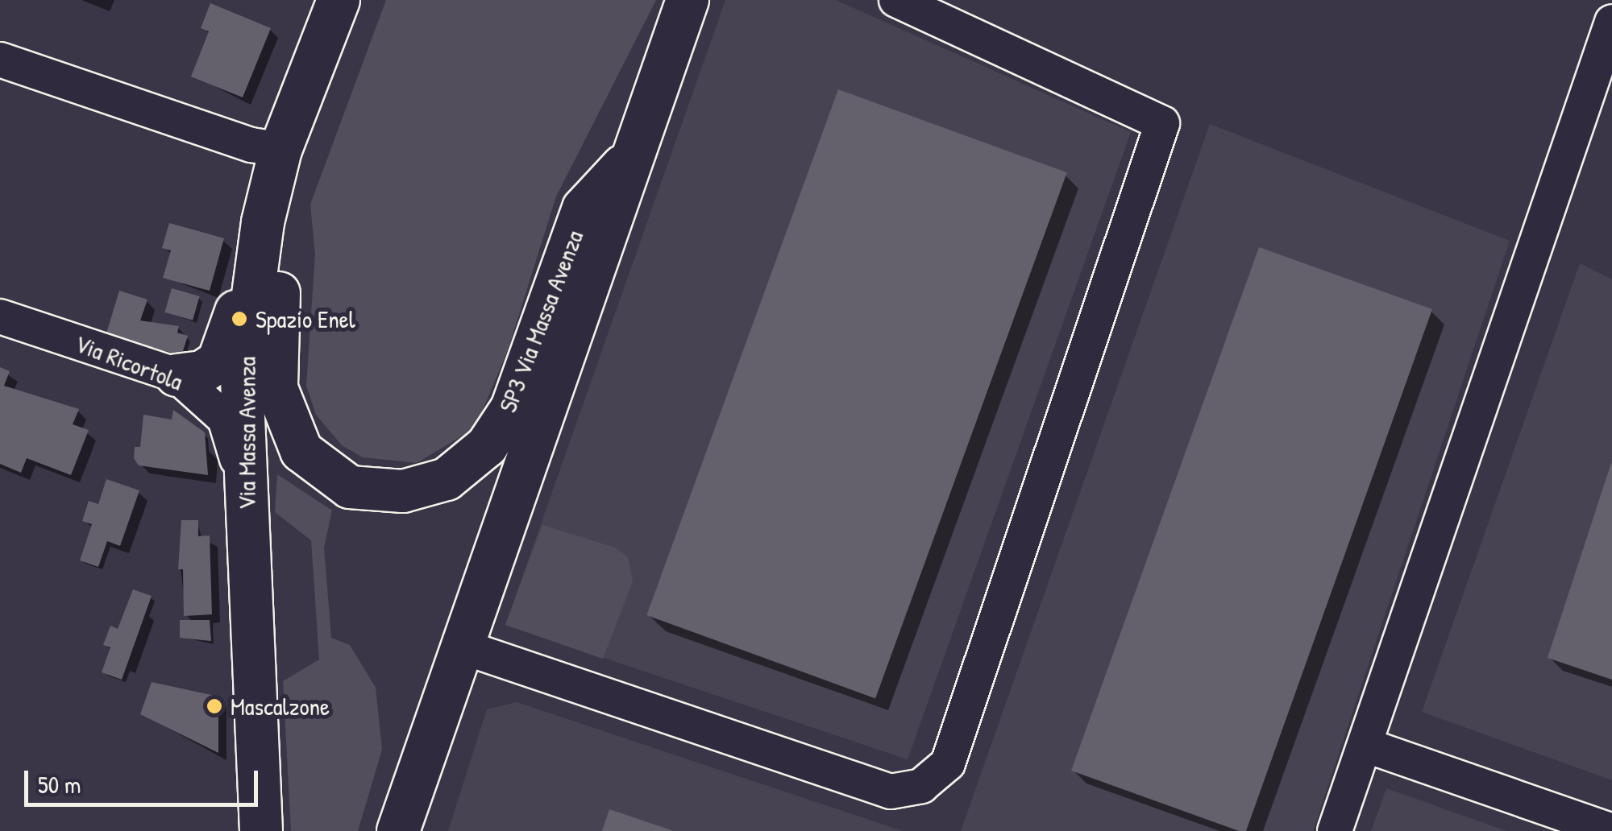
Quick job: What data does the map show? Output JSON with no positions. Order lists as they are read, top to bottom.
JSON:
{
  "streets": {
    "main road": ["SP3 Via Massa Avenza", "Via Massa Avenza"],
    "street": ["Via Ricortola"]
  },
  "crossings": [
    ["SP3 Via Massa Avenza", "Via Massa Avenza"],
    ["Via Ricortola", "Via Massa Avenza"]
  ],
  "places": ["Spazio Enel", "Mascalzone"],
  "scale_bar": "50 m"
}
